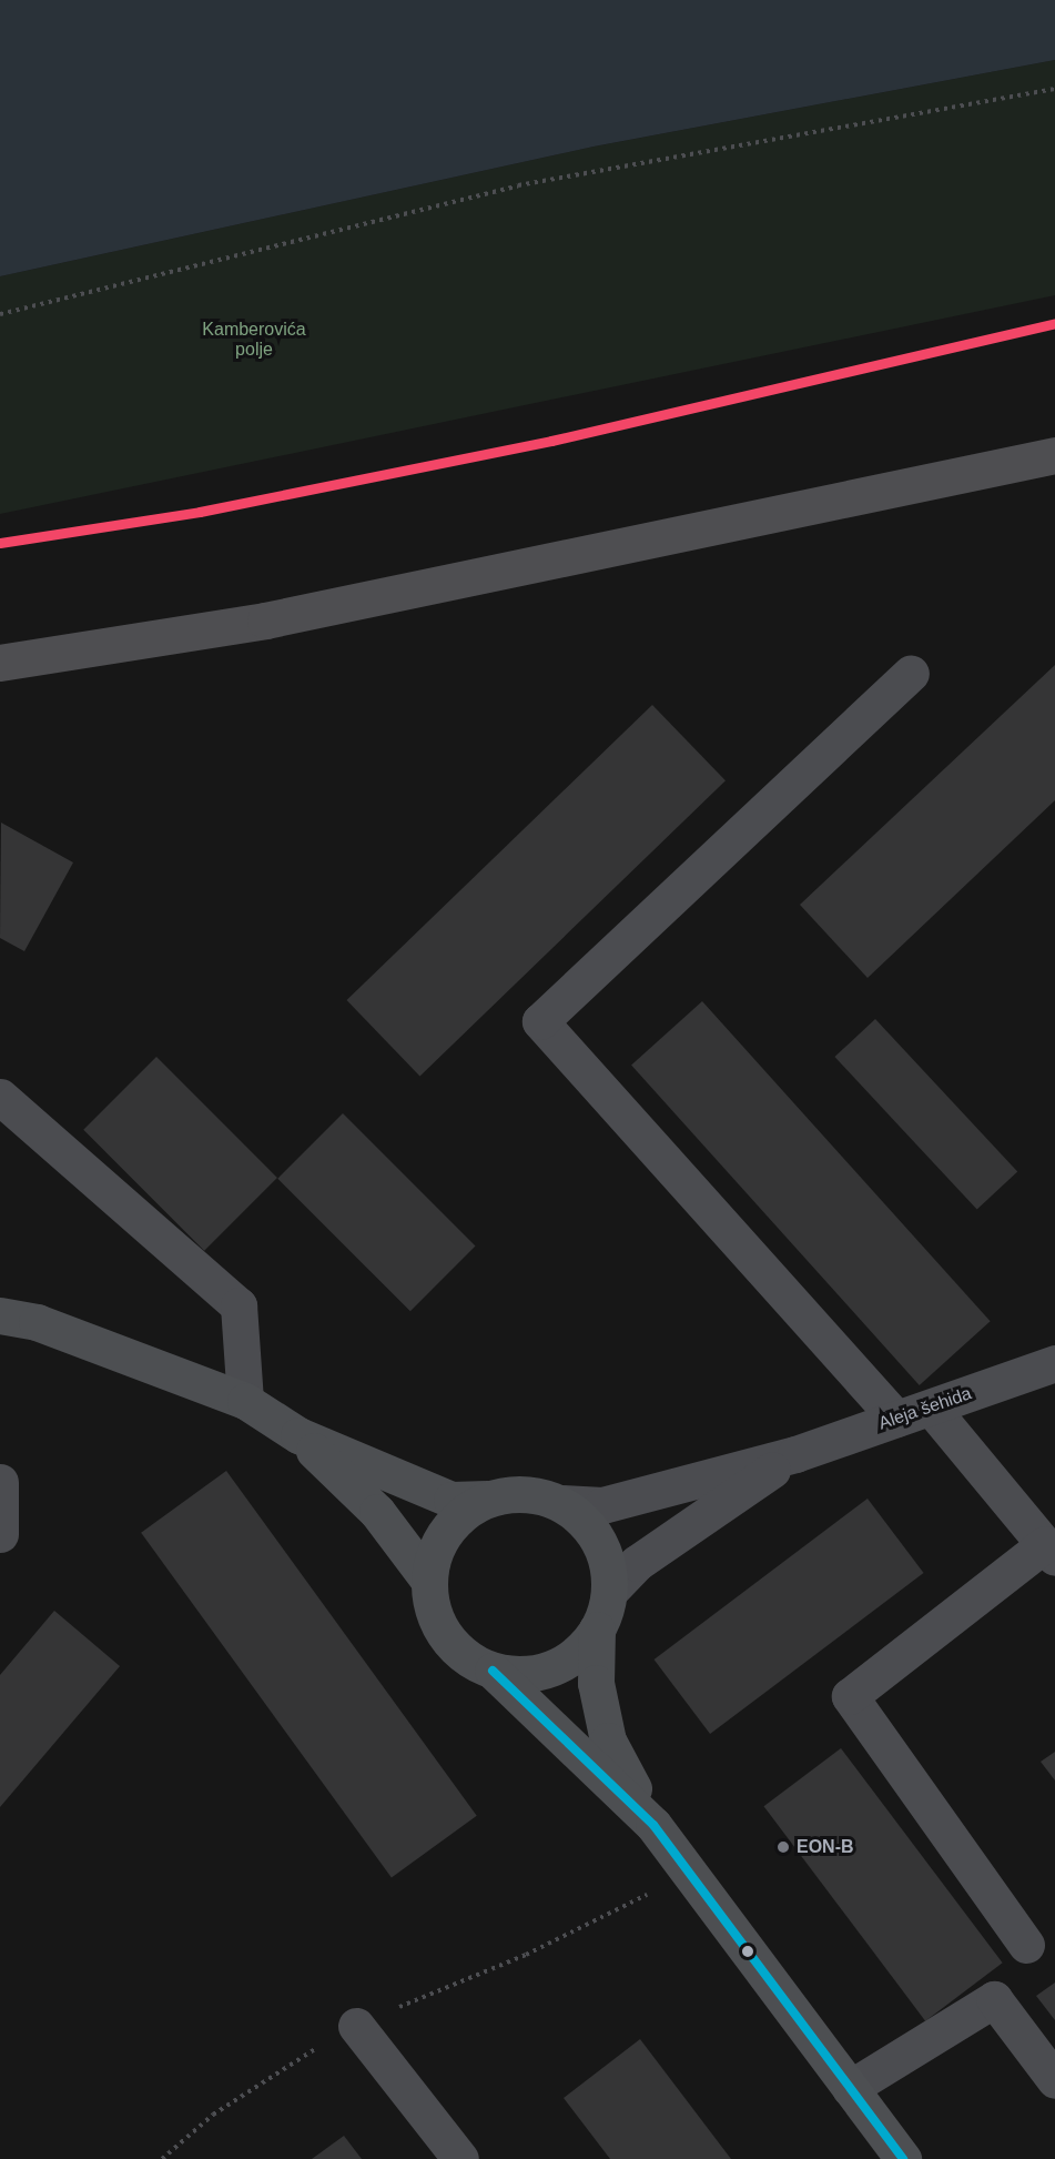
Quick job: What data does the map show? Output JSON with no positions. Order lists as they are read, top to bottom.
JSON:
{
  "streets": {
    "street": ["Aleja šehida"]
  },
  "parks": ["Kamberovića polje"],
  "places": ["EON-B"]
}
